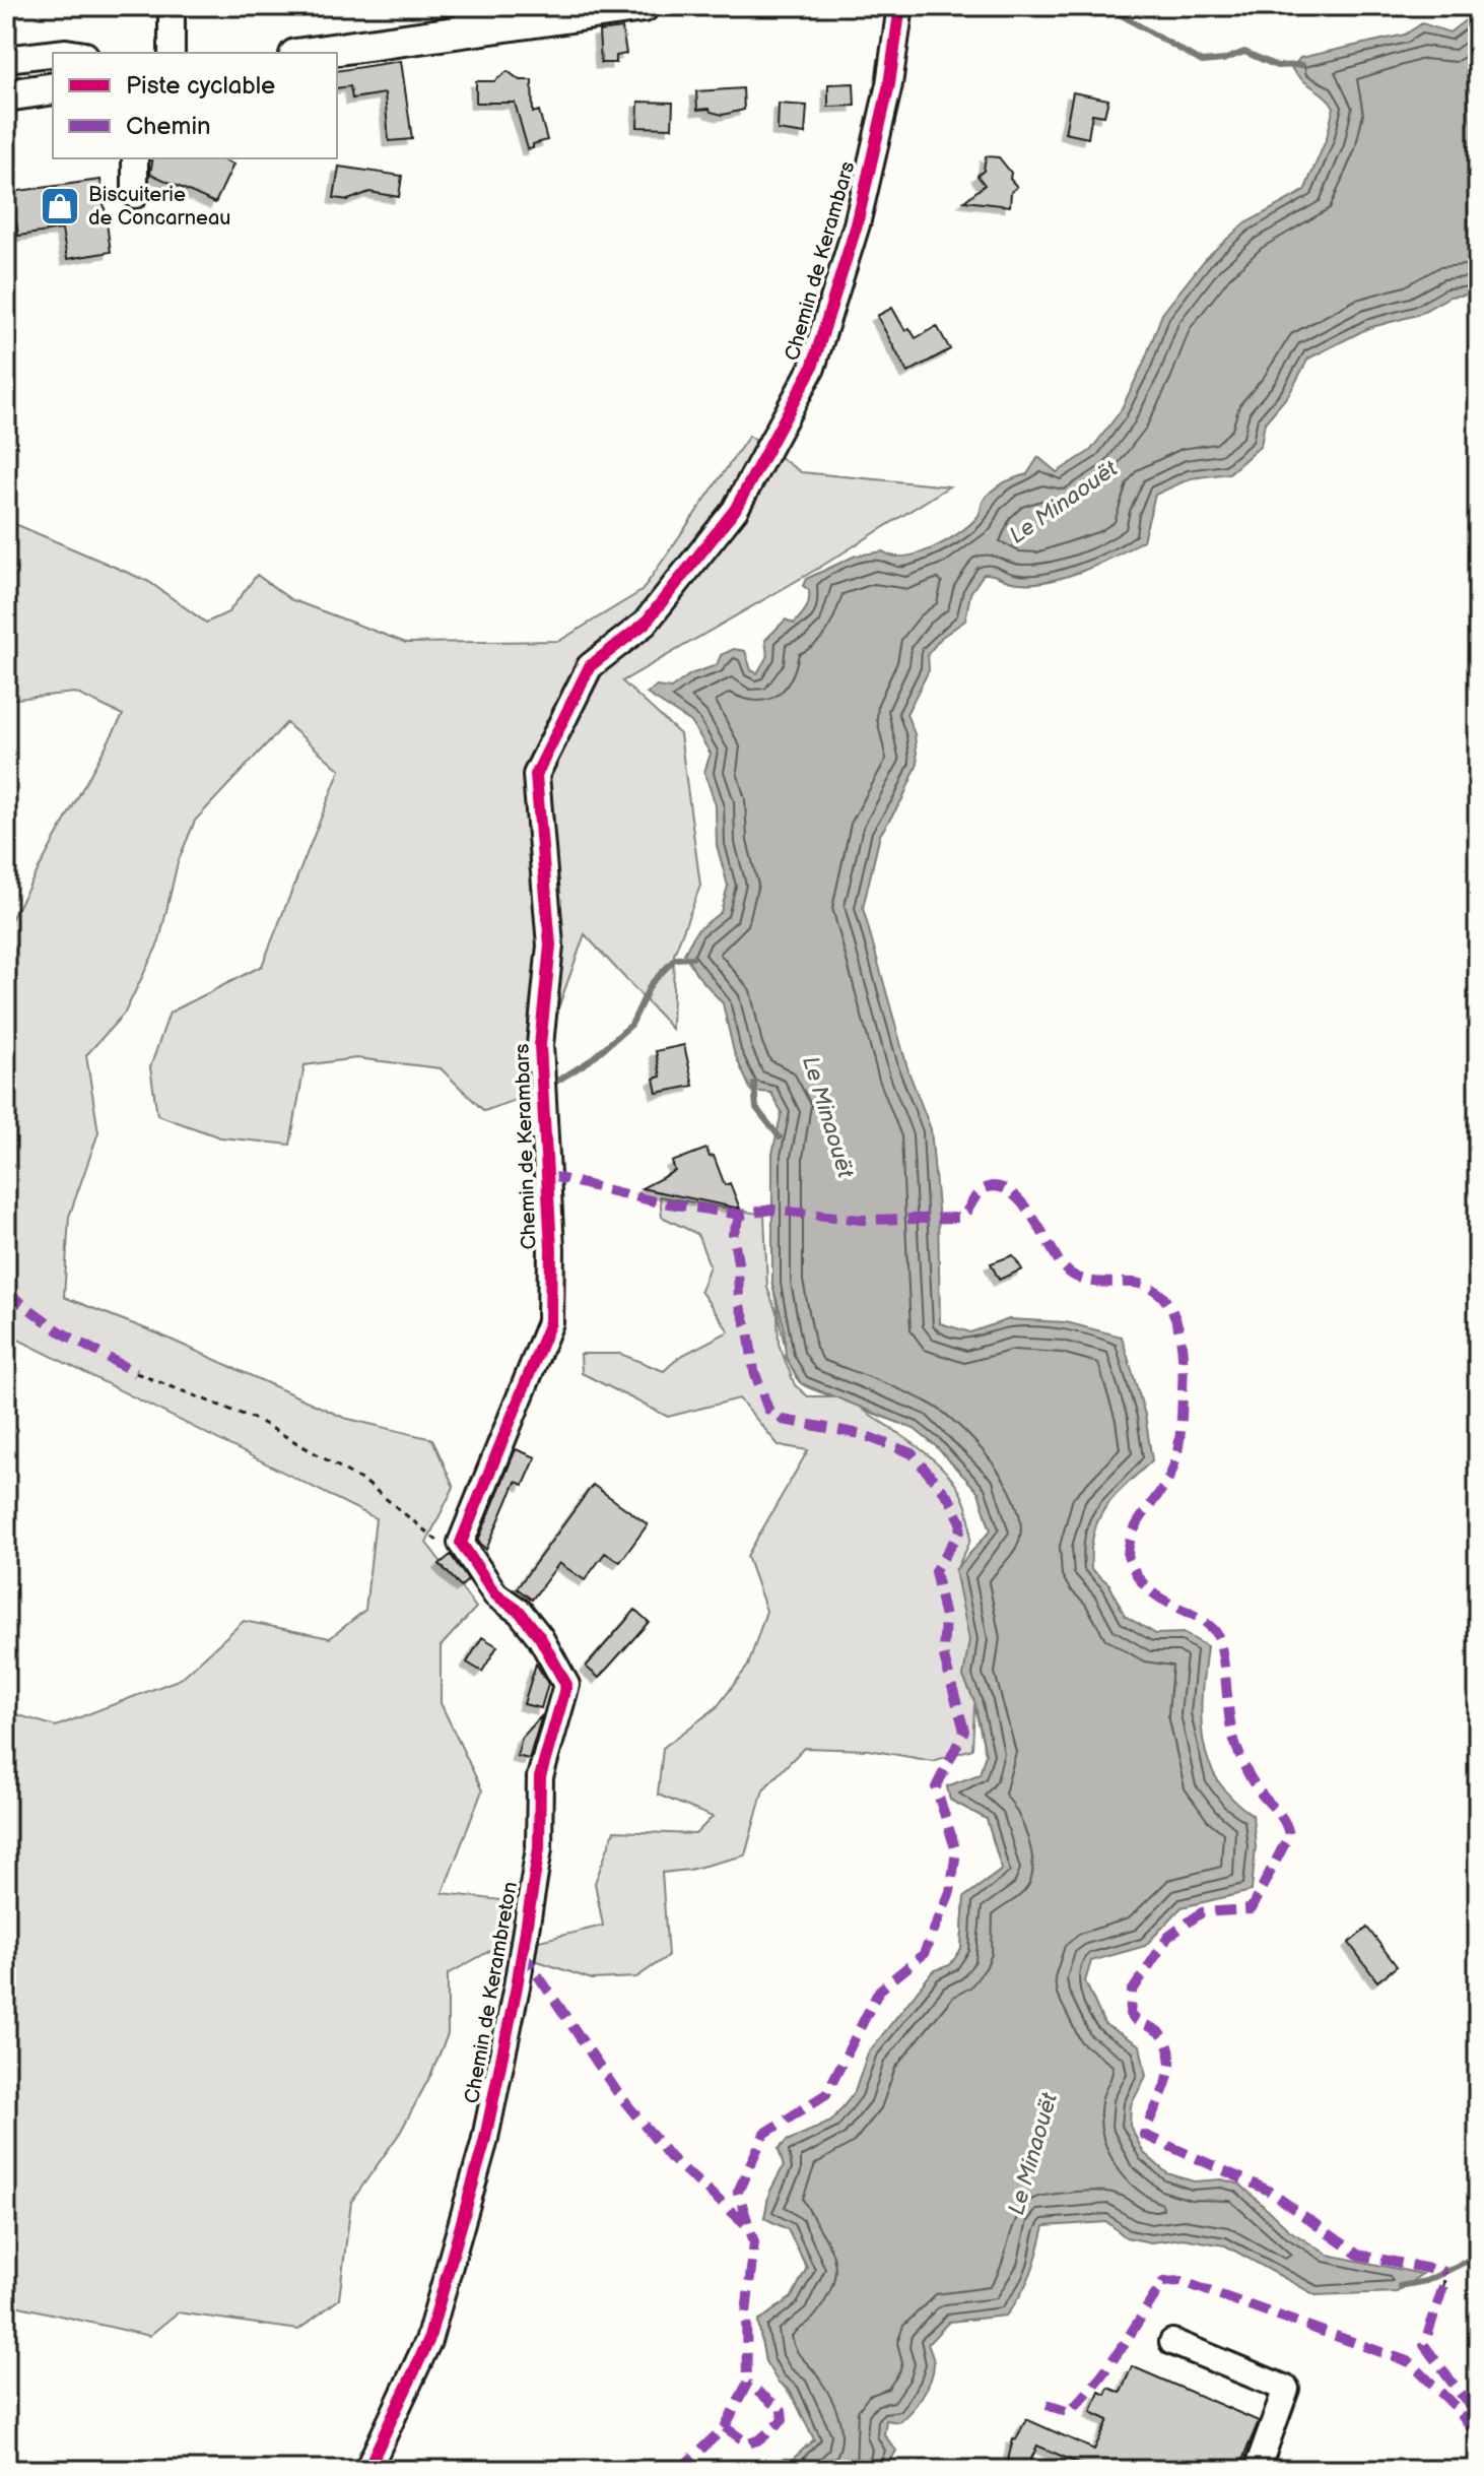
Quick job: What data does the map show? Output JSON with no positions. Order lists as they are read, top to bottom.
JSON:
{
  "streets": {
    "street": ["Chemin de Kerambars", "Chemin de Kerambreton"]
  },
  "crossings": [
    ["Chemin de Kerambars", "Chemin de Kerambreton"]
  ],
  "water": ["Le Minaouët"],
  "places": {
    "shop": ["Biscuiterie de Concarneau"]
  },
  "legend": ["Piste cyclable", "Chemin"]
}
